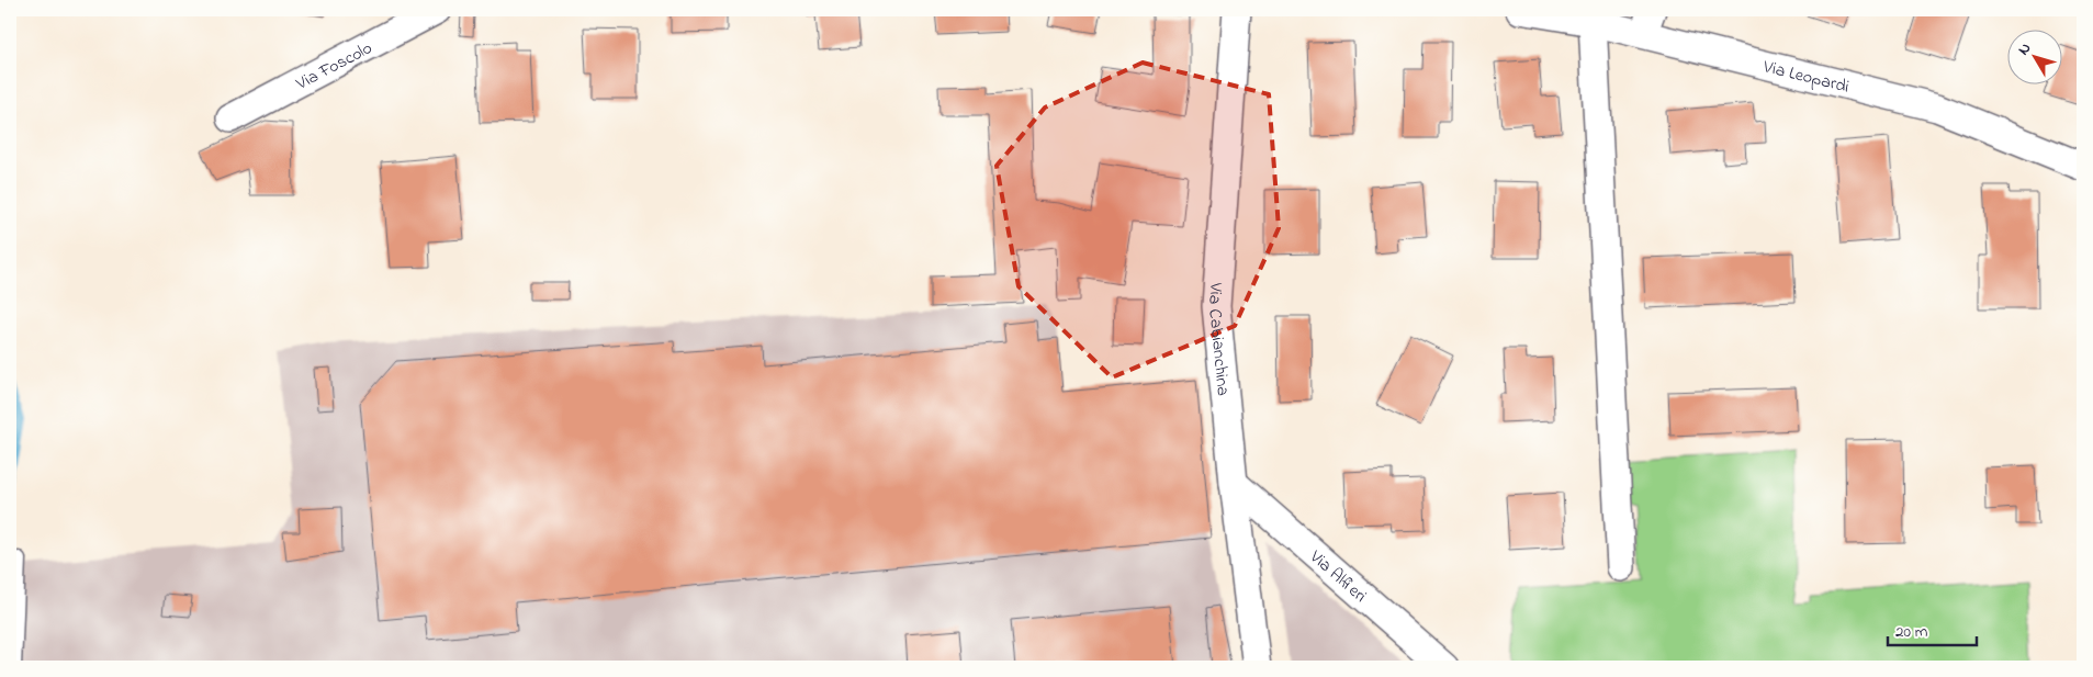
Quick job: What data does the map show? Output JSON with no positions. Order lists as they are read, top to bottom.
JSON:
{
  "streets": {
    "street": [
      "Via Foscolo",
      "Via Leopardi",
      "Via Cabianchina",
      "Via Alfieri"
    ]
  },
  "crossings": [
    ["Via Cabianchina", "Via Alfieri"]
  ],
  "scale_bar": "20 m",
  "north": "top left"
}
